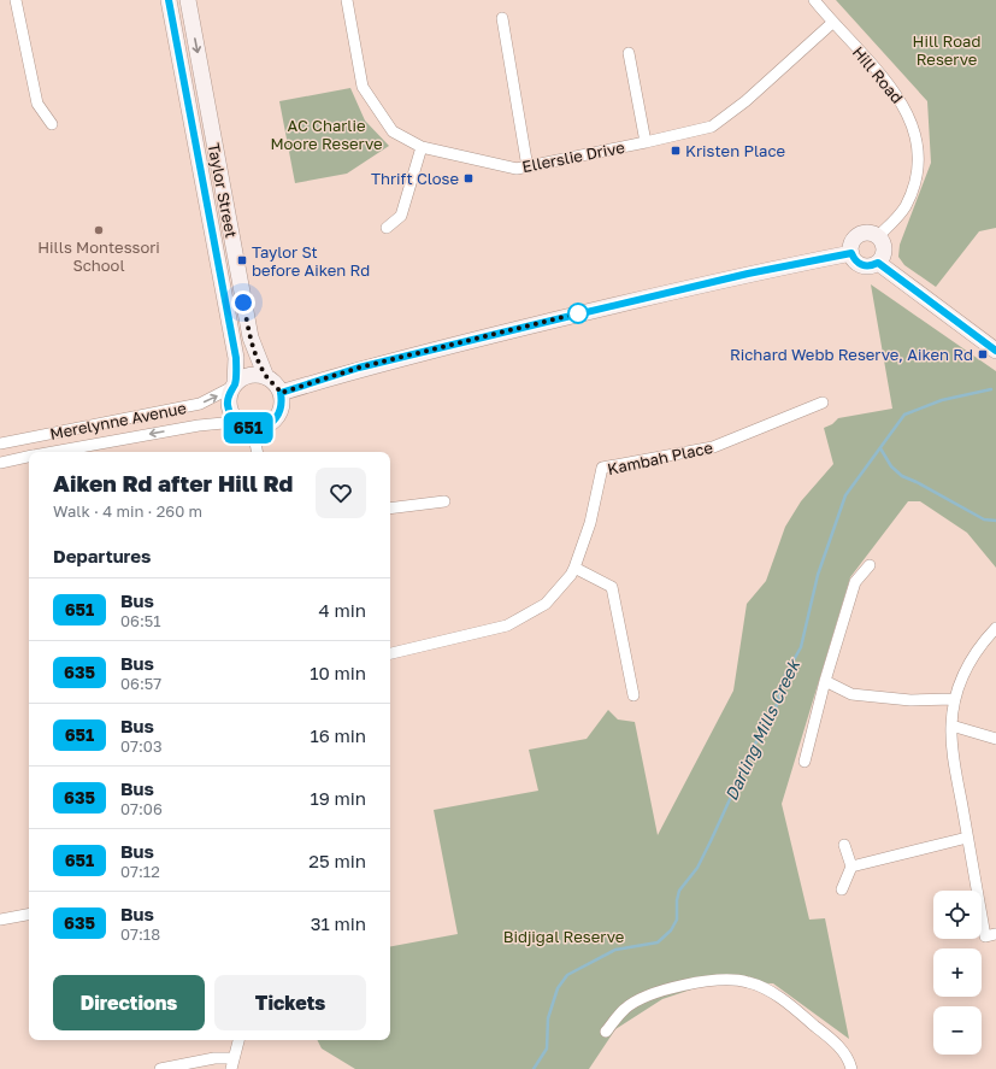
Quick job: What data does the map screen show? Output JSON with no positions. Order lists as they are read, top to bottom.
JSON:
{
  "streets": {
    "street": [
      "Hill Road",
      "Ellerslie Drive",
      "Taylor Street",
      "Merelynne Avenue",
      "Kambah Place"
    ]
  },
  "crossings": [
    ["Hill Road", "Ellerslie Drive"],
    ["Taylor Street", "Merelynne Avenue"]
  ],
  "water": ["Darling Mills Creek"],
  "parks": ["Hill Road Reserve", "AC Charlie Moore Reserve", "Bidjigal Reserve"],
  "places": {
    "transit": [
      "Kristen Place",
      "Thrift Close",
      "Taylor St before Aiken Rd",
      "Richard Webb Reserve, Aiken Rd"
    ],
    "other": ["Hills Montessori School"]
  },
  "lines": ["bus line 651"],
  "page": {
    "on_map": "651",
    "heading": [
      ["Aiken Rd after Hill Rd", "Walk · 4 min · 260 m"],
      "Departures"
    ],
    "list": [
      {
        "mark": "651",
        "name": "Bus",
        "note": "06:51",
        "value": "4 min"
      },
      {
        "mark": "635",
        "name": "Bus",
        "note": "06:57",
        "value": "10 min"
      },
      {
        "mark": "651",
        "name": "Bus",
        "note": "07:03",
        "value": "16 min"
      },
      {
        "mark": "635",
        "name": "Bus",
        "note": "07:06",
        "value": "19 min"
      },
      {
        "mark": "651",
        "name": "Bus",
        "note": "07:12",
        "value": "25 min"
      },
      {
        "mark": "635",
        "name": "Bus",
        "note": "07:18",
        "value": "31 min"
      }
    ],
    "map_buttons": ["+", "−"],
    "buttons": ["Directions", "Tickets"]
  }
}
